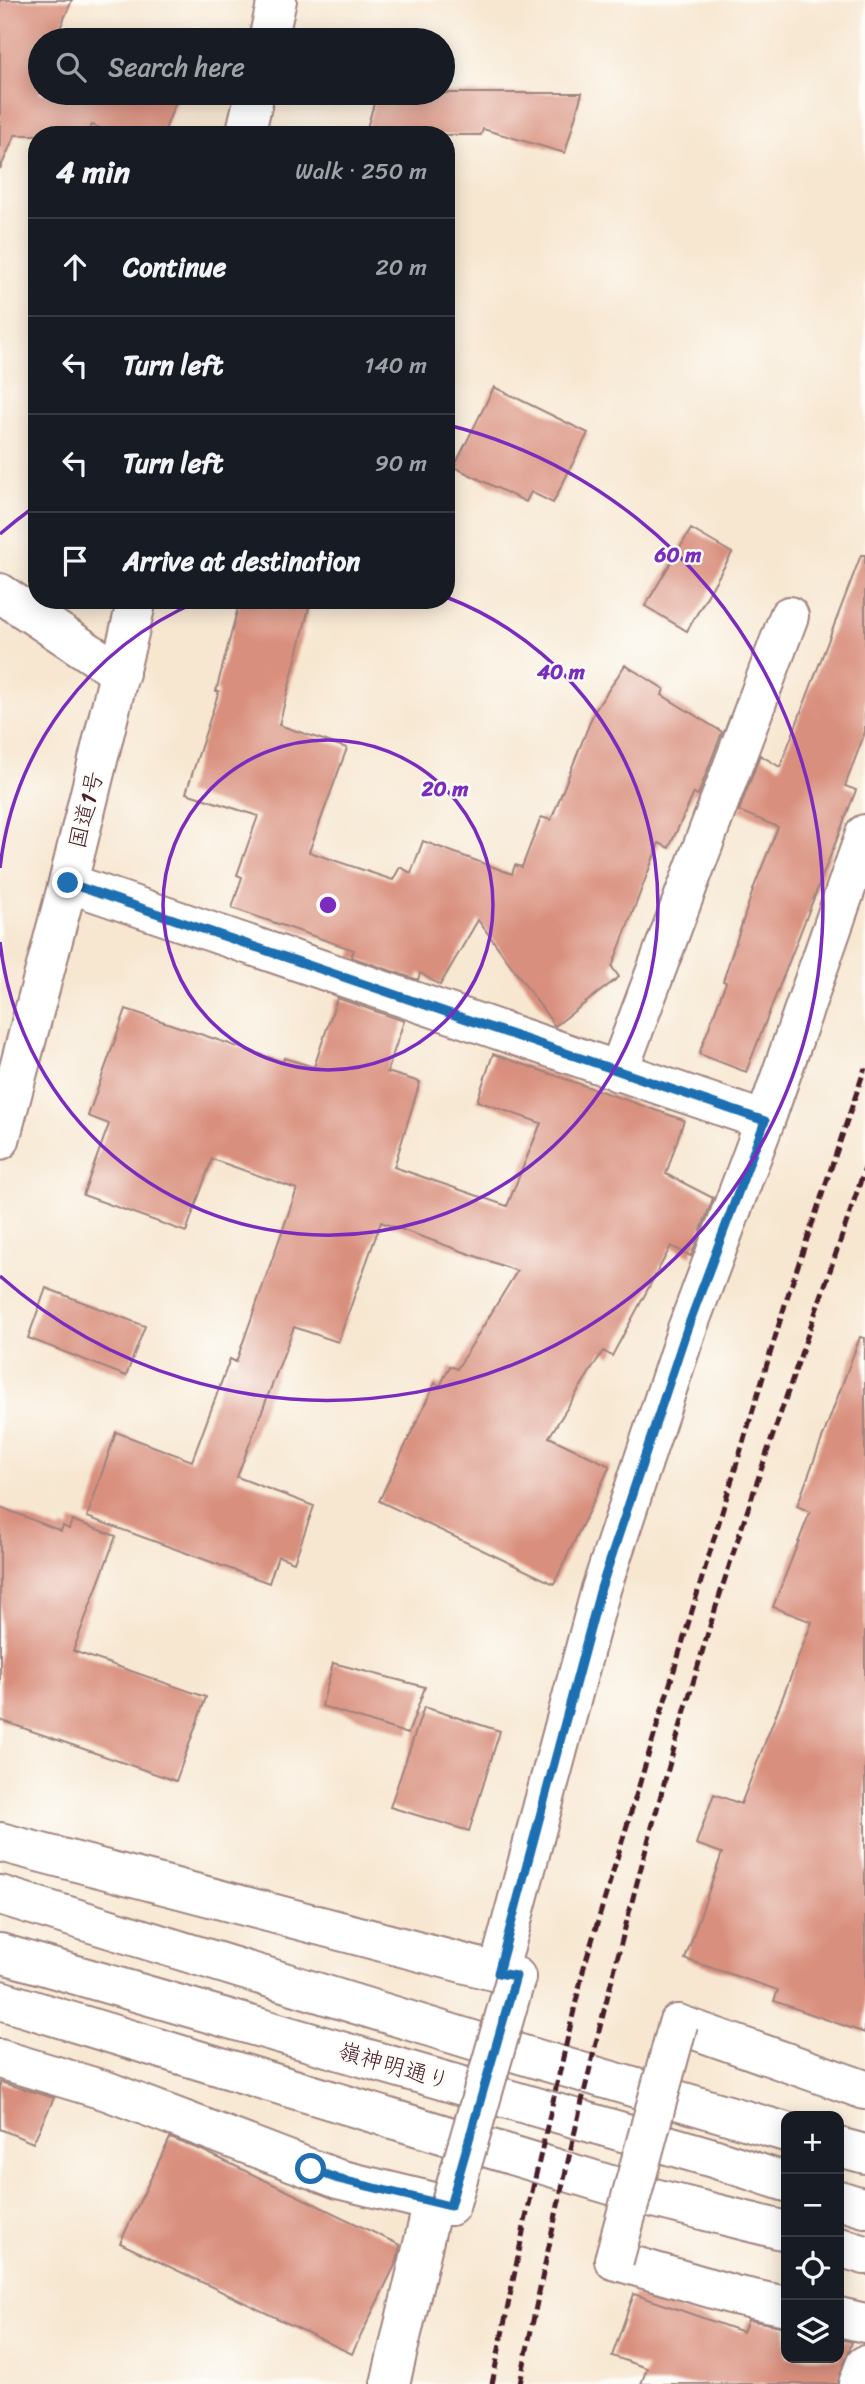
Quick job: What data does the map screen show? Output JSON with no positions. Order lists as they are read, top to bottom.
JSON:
{
  "streets": {
    "main road": ["国道1号", "嶺神明通り"]
  },
  "page": {
    "search": "Search here",
    "heading": ["4 min", "Walk · 250 m"],
    "list": [
      ["Continue", "20 m"],
      ["Turn left", "140 m"],
      ["Turn left", "90 m"],
      "Arrive at destination"
    ],
    "map_buttons": ["+", "−"]
  },
  "rings": ["60 m", "40 m", "20 m"]
}
